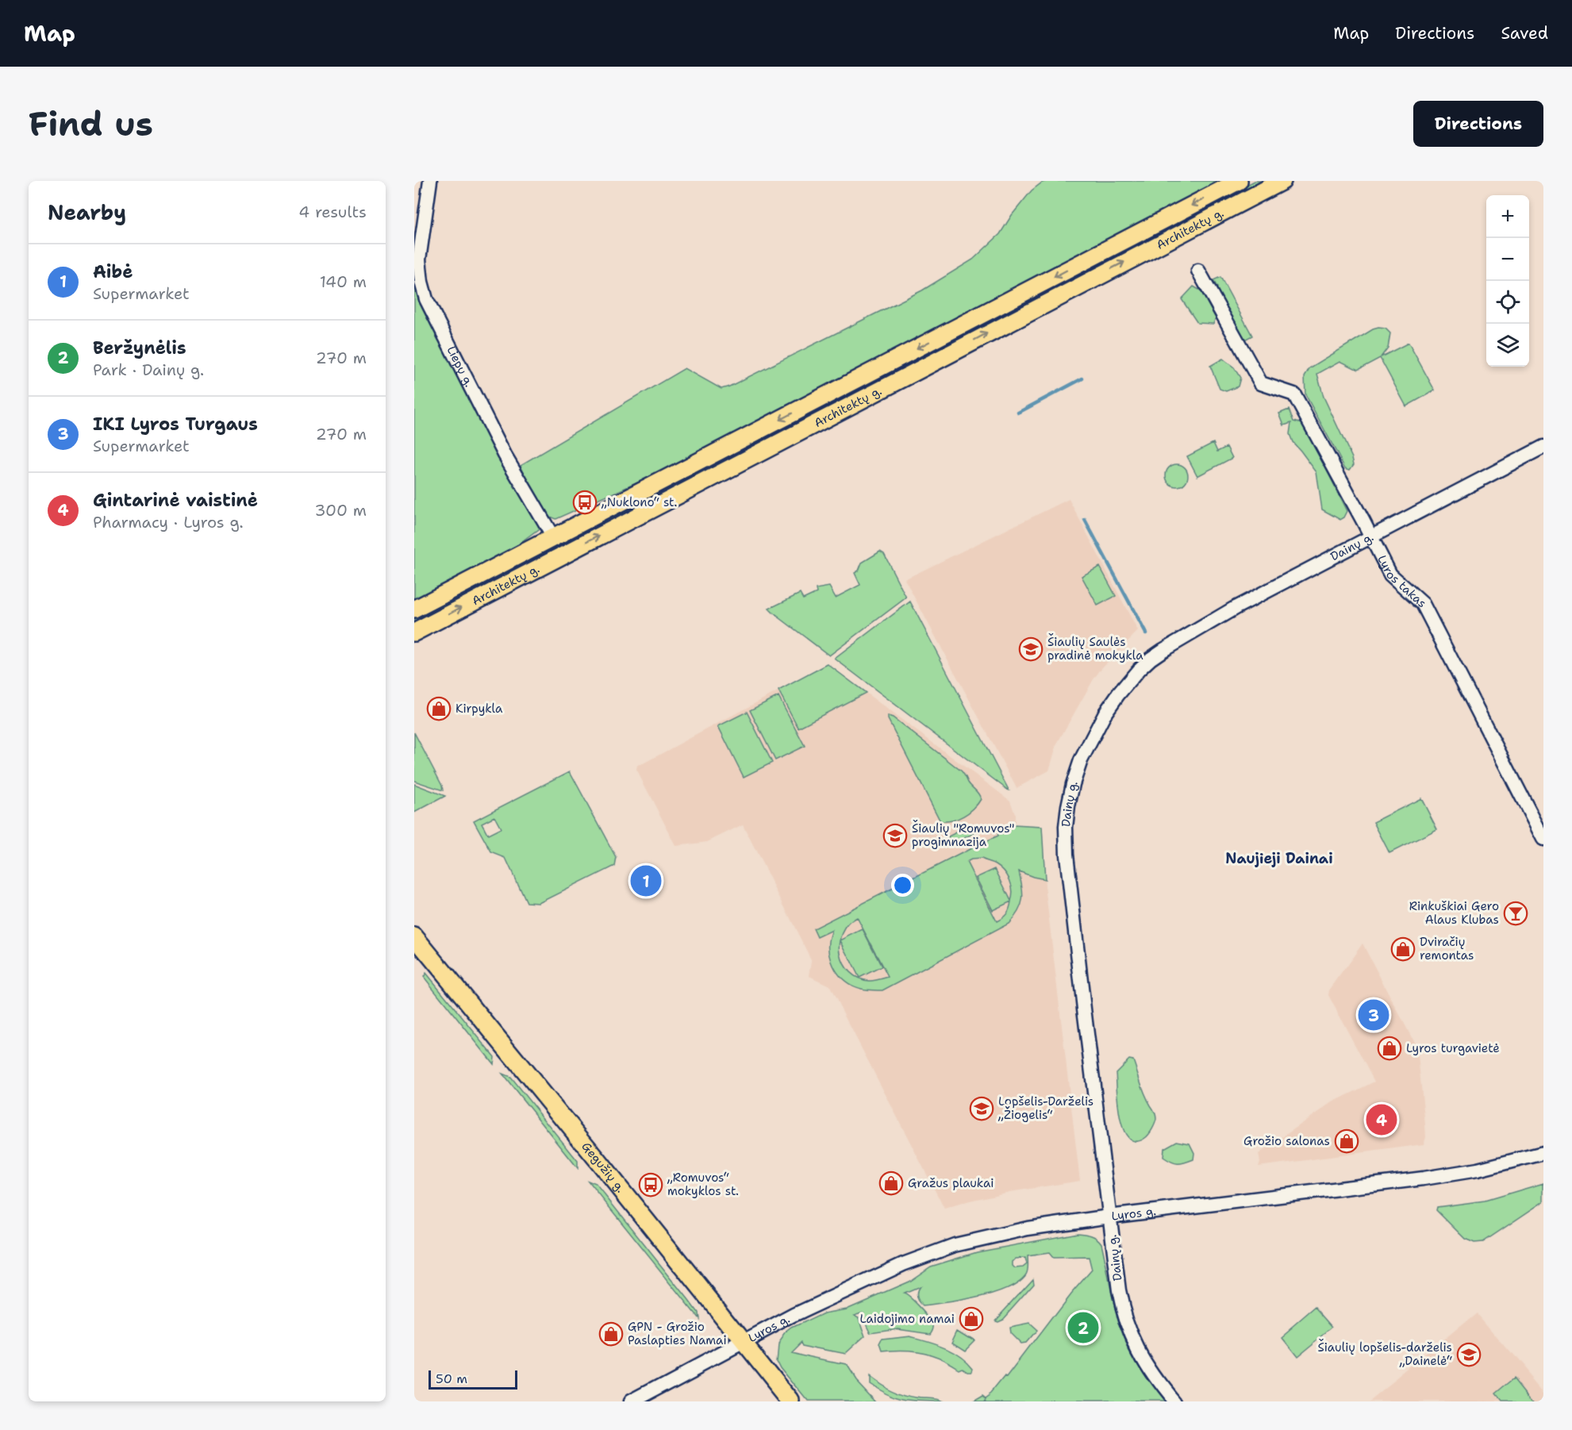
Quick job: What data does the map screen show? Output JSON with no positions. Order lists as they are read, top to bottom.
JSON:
{
  "streets": {
    "main road": ["Architektų g.", "Gegužių g."],
    "street": [
      "Liepų g.",
      "Dainų g.",
      "Lyros takas",
      "Lyros g."
    ]
  },
  "crossings": [
    ["Architektų g.", "Liepų g."],
    ["Dainų g.", "Lyros takas"],
    ["Dainų g.", "Lyros g."],
    ["Gegužių g.", "Lyros g."]
  ],
  "districts": ["Naujieji Dainai"],
  "places": {
    "bus stop": ["„Nuklono“ st.", "„Romuvos“ mokyklos st."],
    "school or university": [
      "Šiaulių Saulės pradinė mokykla",
      "Šiaulių \"Romuvos\" progimnazija",
      "Lopšelis-Darželis „Žiogelis“",
      "Šiaulių lopšelis-darželis „Dainelė“"
    ],
    "shop": [
      "Kirpykla",
      "Dviračių remontas",
      "Lyros turgavietė",
      "Grožio salonas",
      "Gražus plaukai",
      "Laidojimo namai",
      "GPN - Grožio Paslapties Namai"
    ],
    "bar": ["Rinkuškiai Gero Alaus Klubas"]
  },
  "scale_bar": "50 m",
  "page": {
    "header": "Map",
    "nav": ["Map", "Directions", "Saved"],
    "buttons": "Directions",
    "title": "Find us",
    "heading": ["Nearby", "4 results"],
    "map_buttons": ["+", "−"],
    "list": [
      {
        "mark": "1",
        "name": "Aibė",
        "note": "Supermarket",
        "value": "140 m"
      },
      {
        "mark": "2",
        "name": "Beržynėlis",
        "note": "Park · Dainų g.",
        "value": "270 m"
      },
      {
        "mark": "3",
        "name": "IKI Lyros Turgaus",
        "note": "Supermarket",
        "value": "270 m"
      },
      {
        "mark": "4",
        "name": "Gintarinė vaistinė",
        "note": "Pharmacy · Lyros g.",
        "value": "300 m"
      }
    ],
    "pins": [
      "1",
      "3",
      "4",
      "2"
    ],
    "scale": "50 m"
  }
}
